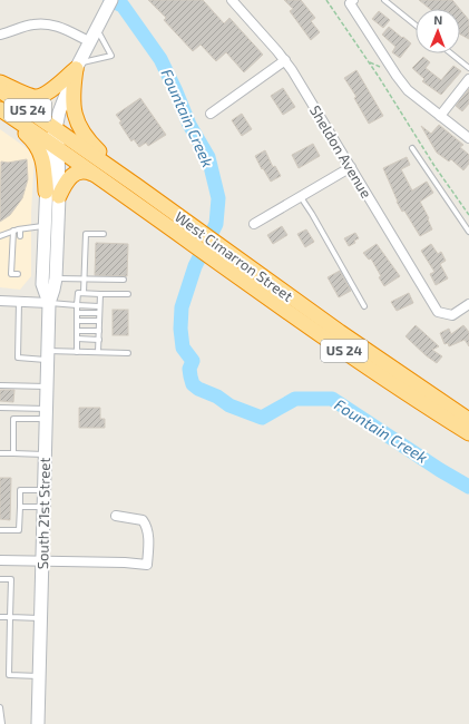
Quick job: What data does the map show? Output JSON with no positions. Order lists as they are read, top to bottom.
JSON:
{
  "streets": {
    "highway": ["US 24", "West Cimarron Street"],
    "main road": ["South 21st Street"],
    "street": ["Sheldon Avenue"]
  },
  "crossings": [
    ["West Cimarron Street", "South 21st Street"]
  ],
  "water": ["Fountain Creek"],
  "north": "top"
}
